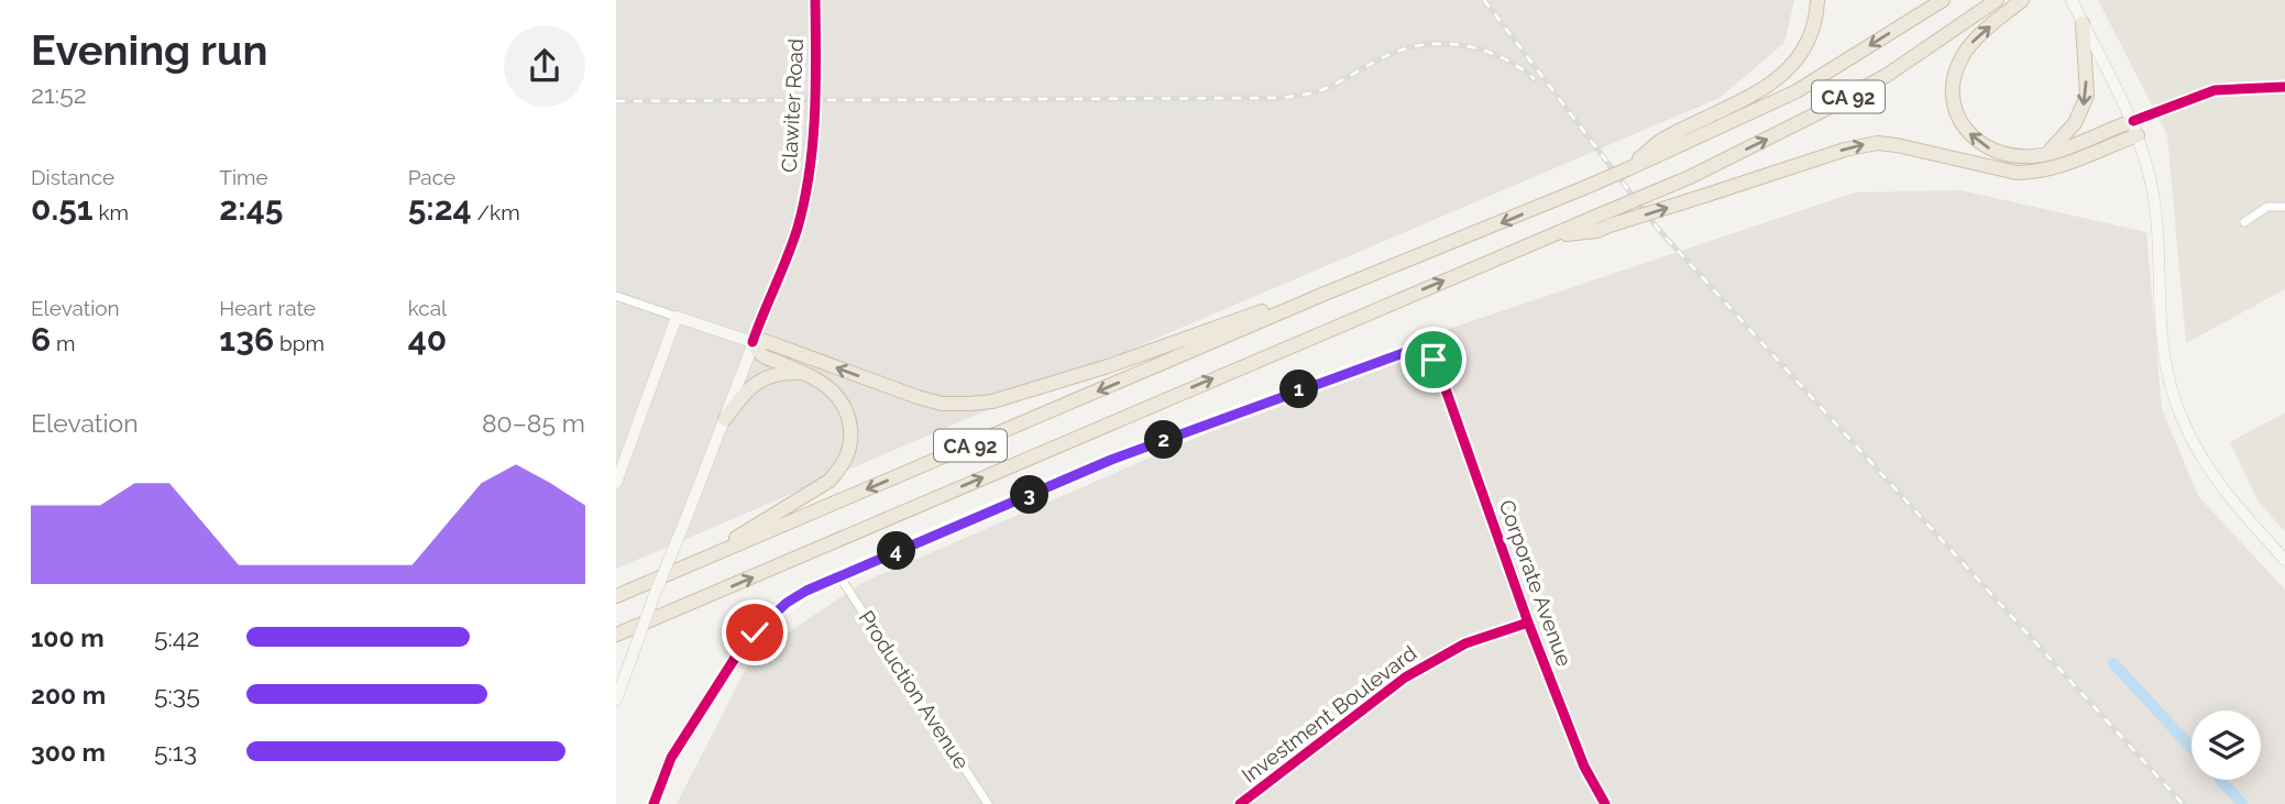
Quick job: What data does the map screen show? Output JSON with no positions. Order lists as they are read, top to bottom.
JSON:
{
  "streets": {
    "highway": ["CA 92"],
    "street": [
      "Clawiter Road",
      "Corporate Avenue",
      "Production Avenue",
      "Investment Boulevard"
    ]
  },
  "crossings": [
    ["Corporate Avenue", "Production Avenue"],
    ["Corporate Avenue", "Investment Boulevard"]
  ],
  "page": {
    "heading": ["Evening run", "21:52"],
    "stats": [
      ["Distance", "0.51 km"],
      ["Time", "2:45"],
      ["Pace", "5:24 /km"],
      ["Elevation", "6 m"],
      ["Heart rate", "136 bpm"],
      ["kcal", "40"]
    ],
    "pins": [
      "1",
      "2",
      "3",
      "4"
    ],
    "chart": ["Elevation", "80–85 m"],
    "list": [
      {
        "name": "100 m",
        "note": "5:42"
      },
      {
        "name": "200 m",
        "note": "5:35"
      },
      {
        "name": "300 m",
        "note": "5:13"
      }
    ]
  }
}
